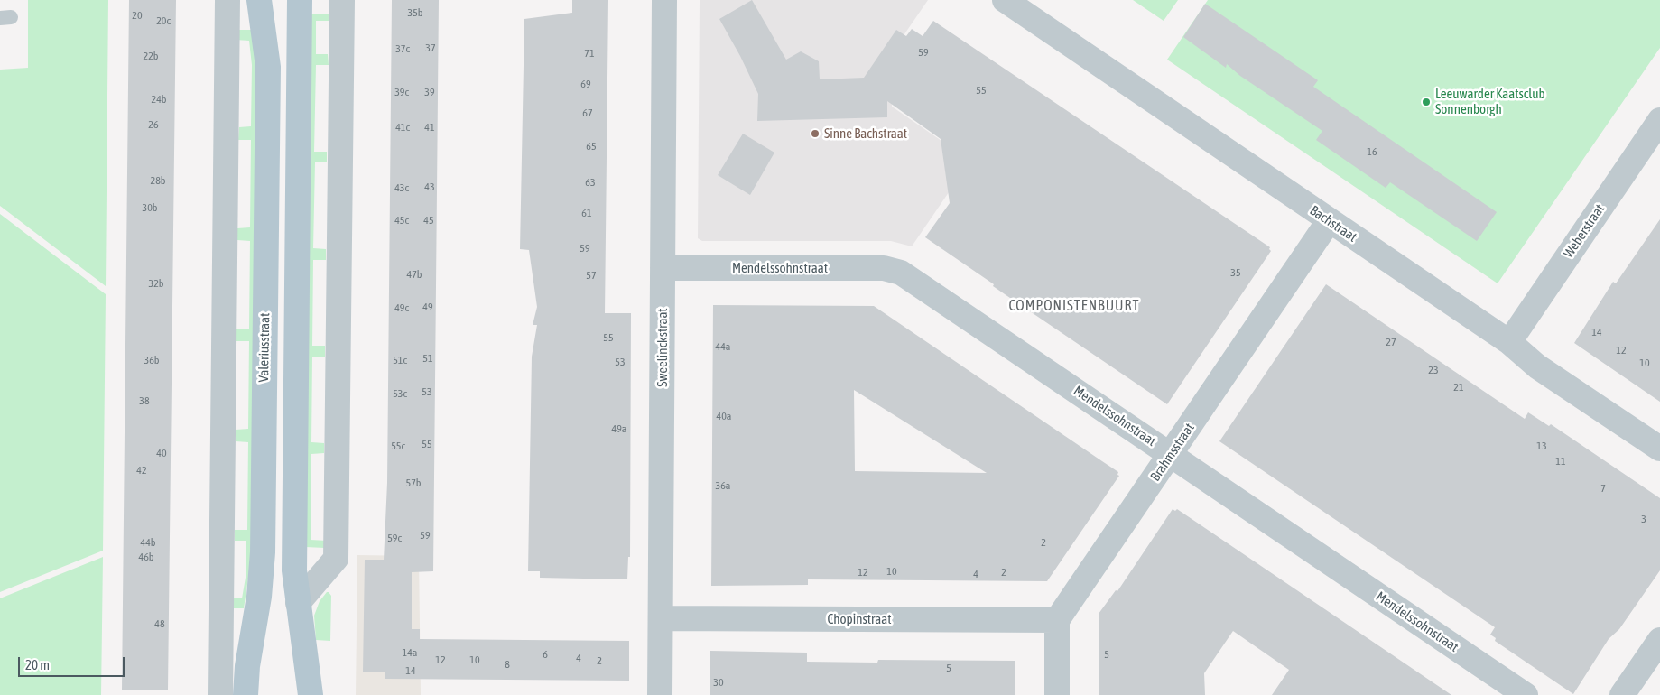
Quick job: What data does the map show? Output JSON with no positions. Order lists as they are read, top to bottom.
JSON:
{
  "streets": {
    "main road": ["Valeriusstraat"],
    "street": [
      "Bachstraat",
      "Weberstraat",
      "Mendelssohnstraat",
      "Sweelinckstraat",
      "Brahmsstraat",
      "Chopinstraat"
    ]
  },
  "crossings": [
    ["Bachstraat", "Weberstraat"],
    ["Bachstraat", "Brahmsstraat"],
    ["Mendelssohnstraat", "Sweelinckstraat"],
    ["Mendelssohnstraat", "Brahmsstraat"],
    ["Sweelinckstraat", "Chopinstraat"],
    ["Brahmsstraat", "Chopinstraat"]
  ],
  "districts": ["COMPONISTENBUURT"],
  "places": ["Leeuwarder Kaatsclub Sonnenborgh", "Sinne Bachstraat"],
  "house_numbers": [
    "35b",
    "20",
    "20c",
    "37",
    "37c",
    "59",
    "71",
    "22b",
    "69",
    "55",
    "39c",
    "39",
    "24b",
    "67",
    "26",
    "41c",
    "41",
    "65",
    "16",
    "28b",
    "63",
    "43",
    "43c",
    "30b",
    "61",
    "45c",
    "45",
    "59",
    "35",
    "47b",
    "57",
    "32b",
    "49",
    "49c",
    "14",
    "55",
    "27",
    "44a",
    "12",
    "51",
    "36b",
    "51c",
    "53",
    "10",
    "23",
    "21",
    "53",
    "53c",
    "38",
    "40a",
    "49a",
    "55",
    "55c",
    "13",
    "40",
    "11",
    "42",
    "57b",
    "36a",
    "7",
    "3",
    "59",
    "59c",
    "44b",
    "2",
    "46b",
    "10",
    "12",
    "2",
    "4",
    "48",
    "14a",
    "6",
    "5",
    "4",
    "12",
    "10",
    "2",
    "8",
    "5",
    "14",
    "30"
  ],
  "scale_bar": "20 m"
}
